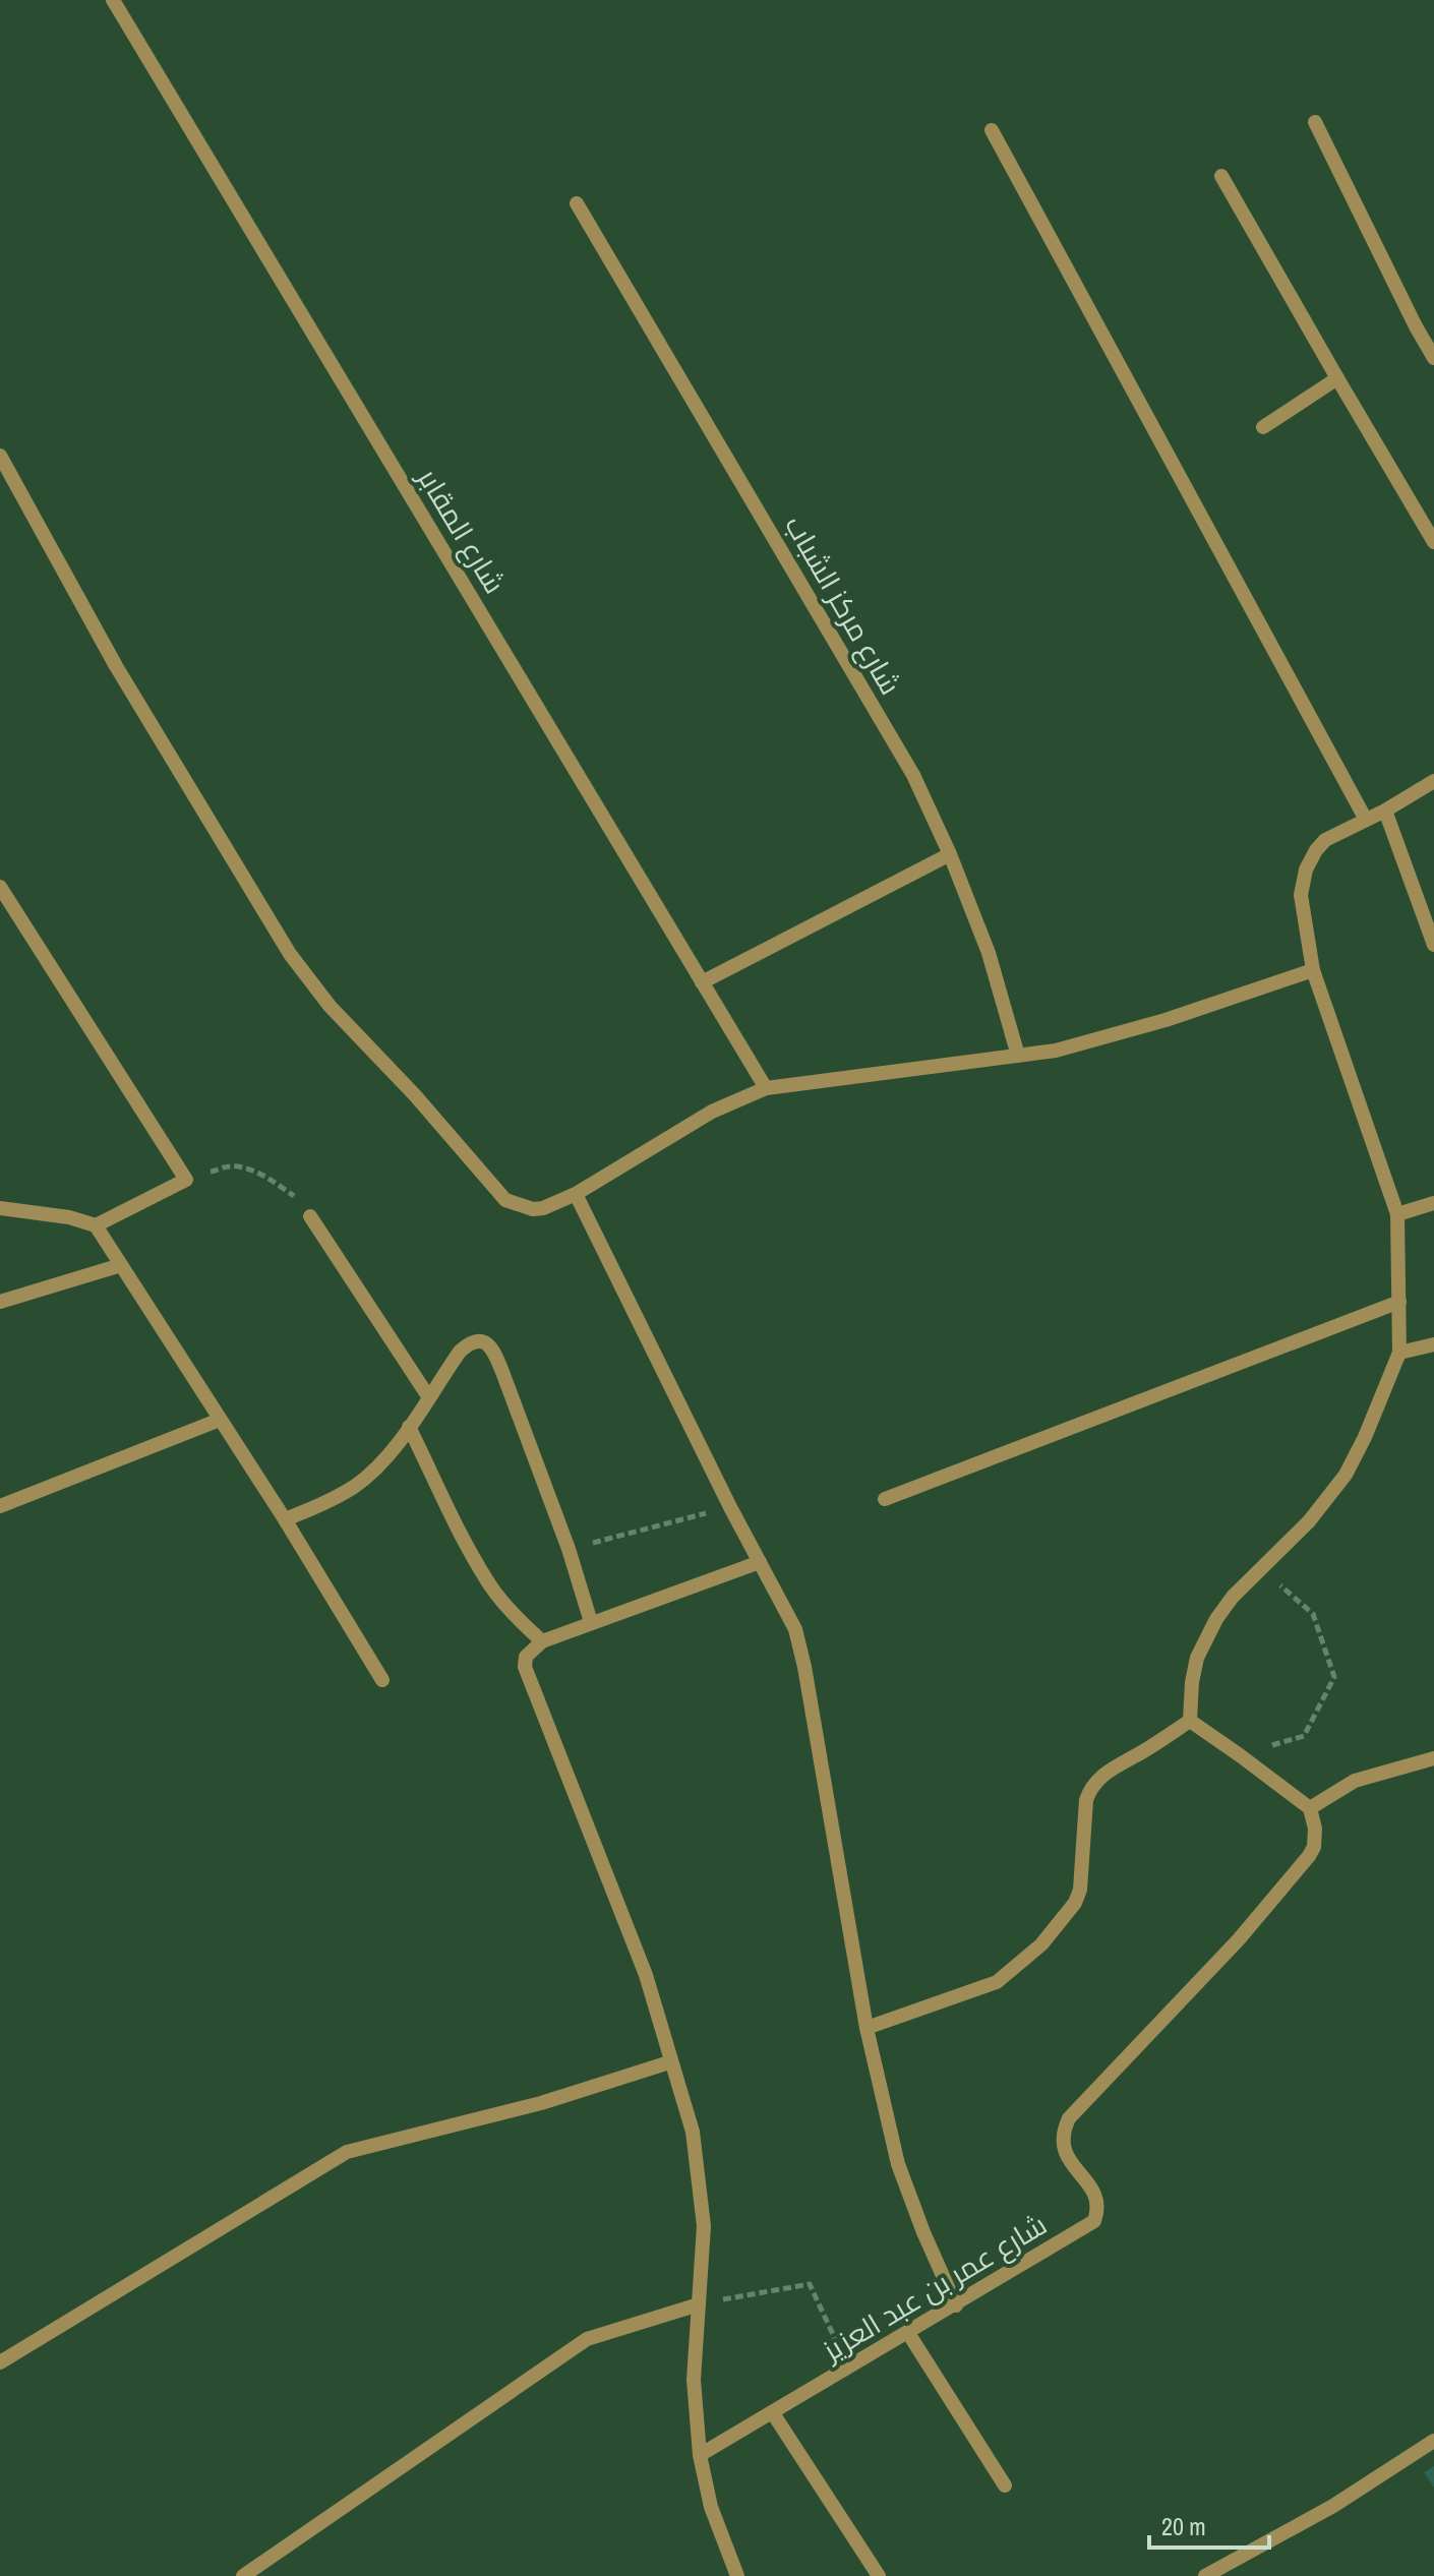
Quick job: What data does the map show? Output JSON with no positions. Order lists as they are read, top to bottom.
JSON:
{
  "streets": {
    "street": ["شارع المقابر", "شارع مركز الشباب", "شارع عمر بن عبد العزيز"]
  },
  "scale_bar": "20 m"
}
